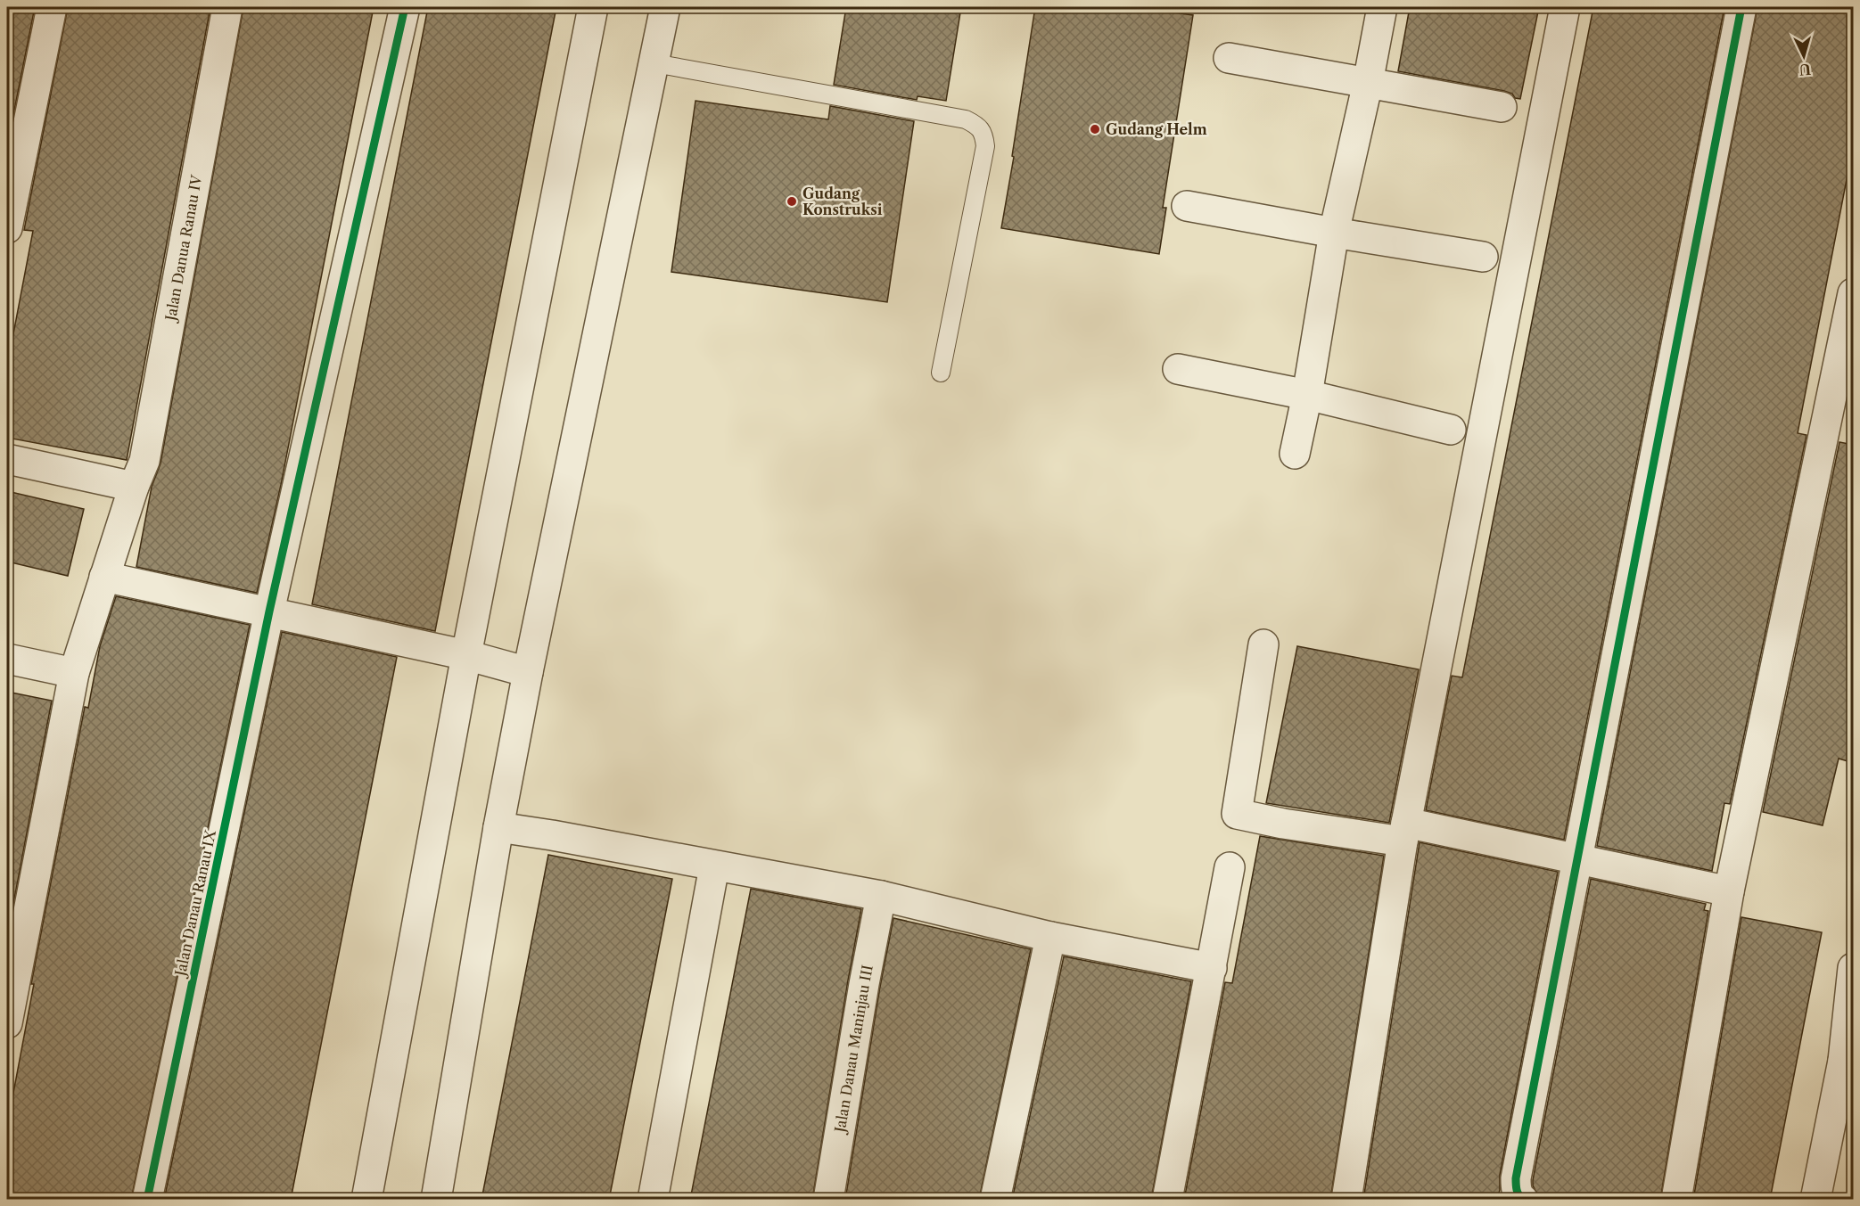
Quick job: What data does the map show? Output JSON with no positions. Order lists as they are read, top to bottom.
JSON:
{
  "streets": {
    "street": ["Jalan Danua Ranau IV", "Jalan Danau Ranau IX", "Jalan Danau Maninjau III"]
  },
  "places": ["Gudang Helm", "Gudang Konstruksi"],
  "north": "bottom"
}
